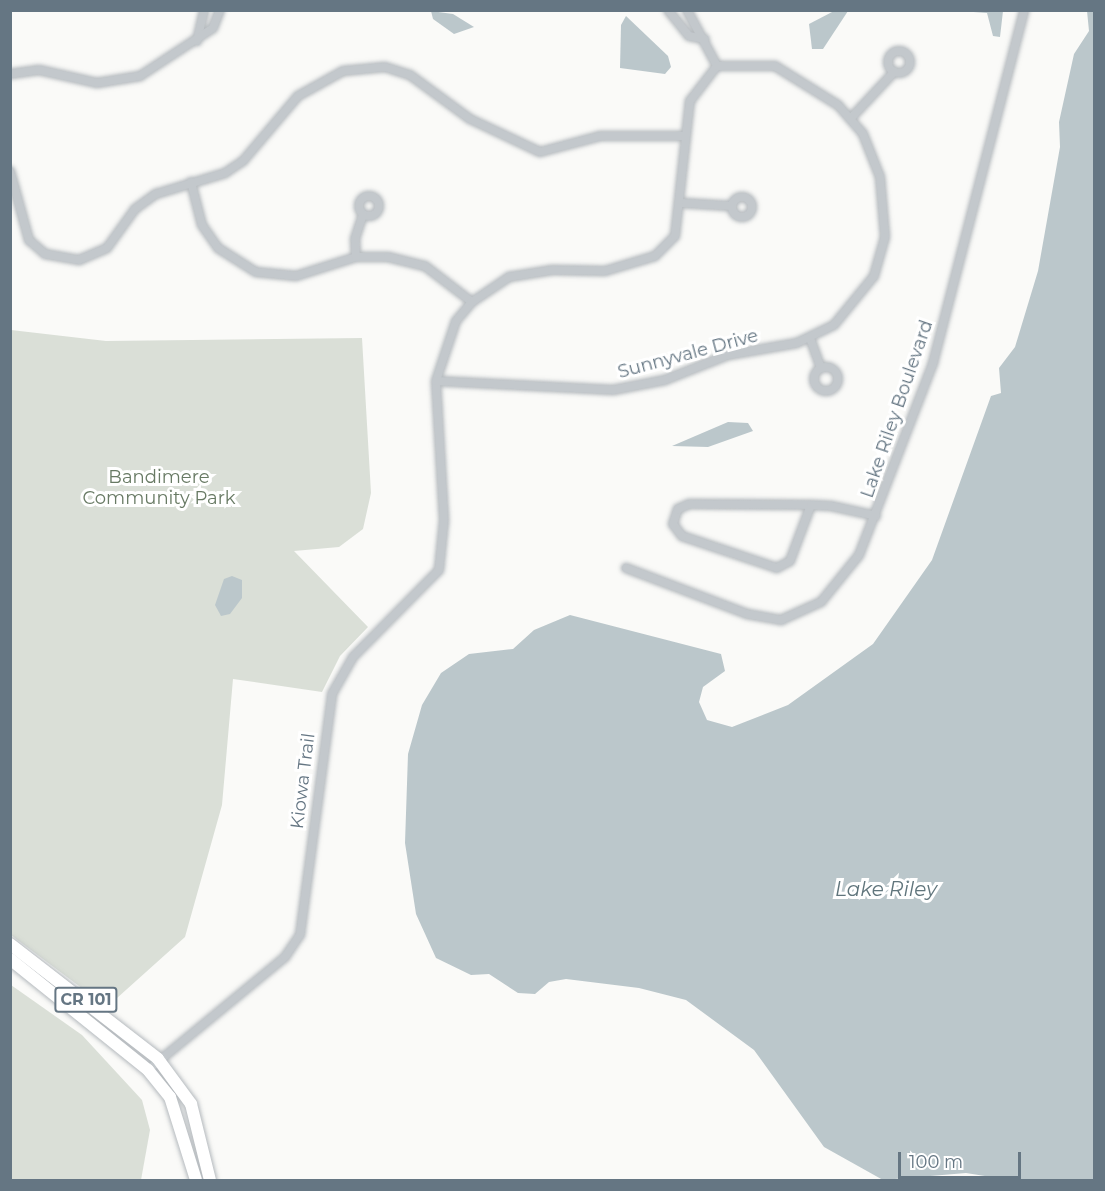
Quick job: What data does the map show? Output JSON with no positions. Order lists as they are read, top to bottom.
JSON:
{
  "streets": {
    "main road": ["CR 101"],
    "street": ["Sunnyvale Drive", "Lake Riley Boulevard", "Kiowa Trail"]
  },
  "crossings": [
    ["Sunnyvale Drive", "Kiowa Trail"],
    ["Kiowa Trail", "CR 101"]
  ],
  "water": ["Lake Riley"],
  "parks": ["Bandimere Community Park"],
  "scale_bar": "100 m"
}
